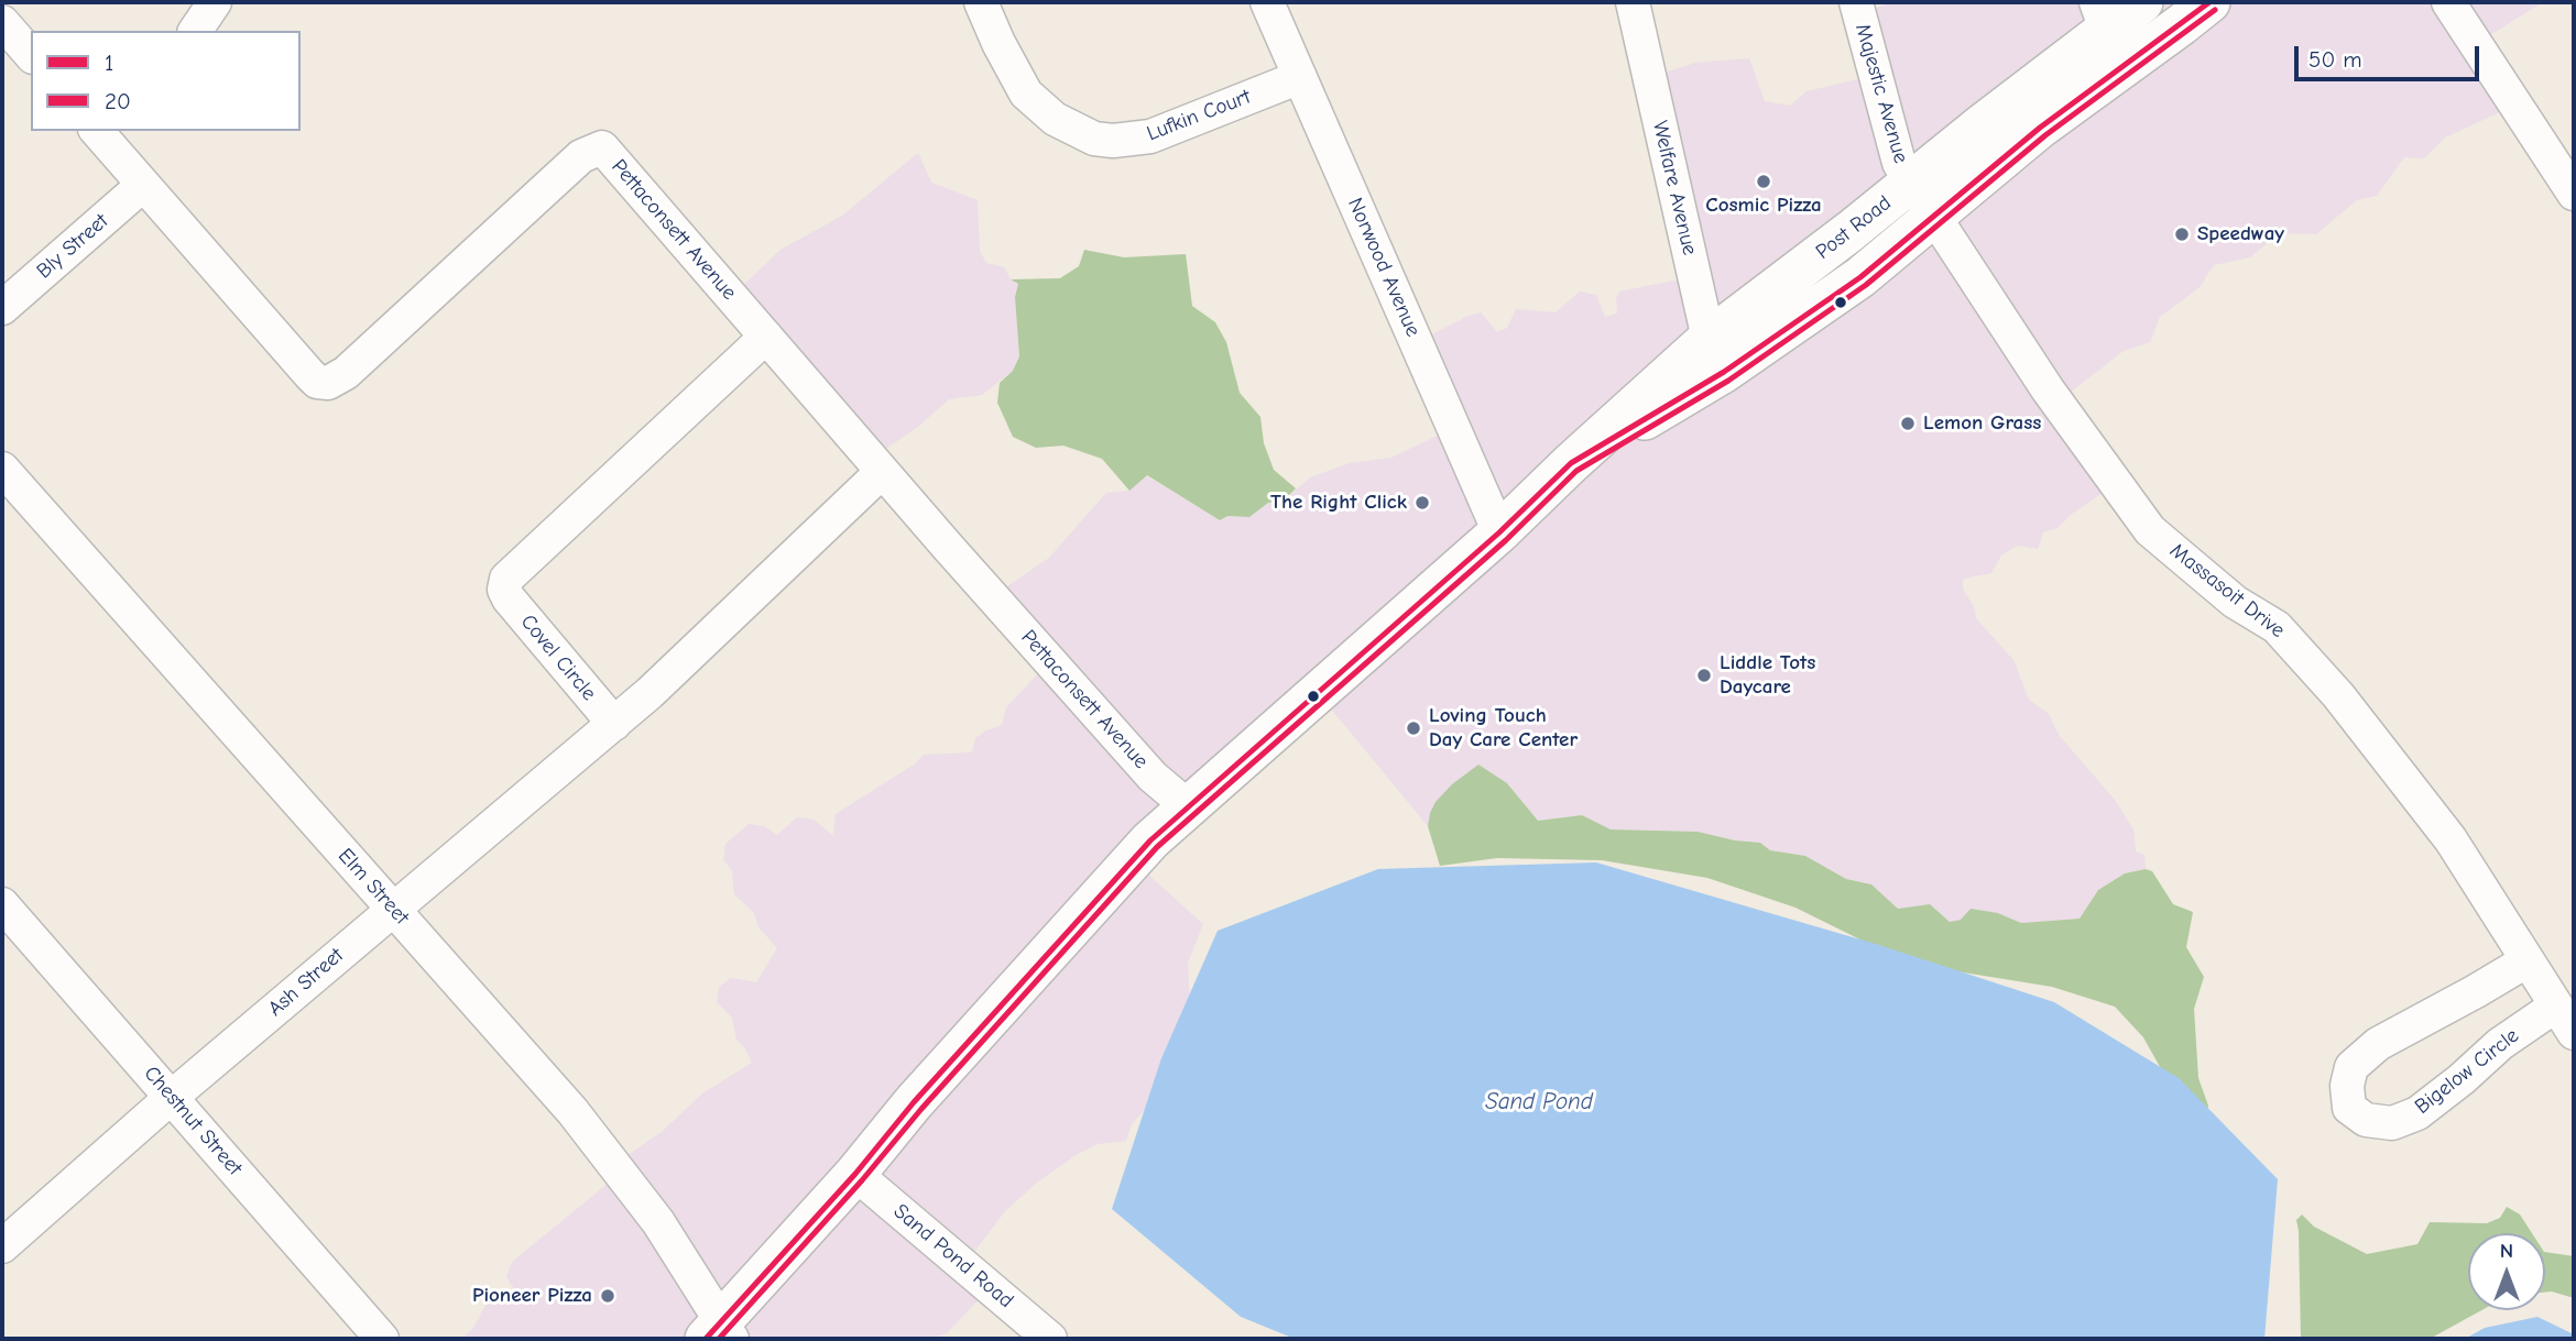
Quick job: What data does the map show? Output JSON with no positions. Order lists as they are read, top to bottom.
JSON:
{
  "streets": {
    "main road": ["Post Road"],
    "street": [
      "Majestic Avenue",
      "Lufkin Court",
      "Welfare Avenue",
      "Pettaconsett Avenue",
      "Bly Street",
      "Norwood Avenue",
      "Massasoit Drive",
      "Covel Circle",
      "Elm Street",
      "Ash Street",
      "Bigelow Circle",
      "Chestnut Street",
      "Sand Pond Road"
    ]
  },
  "crossings": [
    ["Majestic Avenue", "Post Road"],
    ["Majestic Avenue", "Massasoit Drive"],
    ["Lufkin Court", "Norwood Avenue"],
    ["Welfare Avenue", "Post Road"],
    ["Post Road", "Pettaconsett Avenue"],
    ["Post Road", "Norwood Avenue"],
    ["Post Road", "Massasoit Drive"],
    ["Post Road", "Elm Street"],
    ["Post Road", "Sand Pond Road"],
    ["Pettaconsett Avenue", "Bly Street"],
    ["Pettaconsett Avenue", "Covel Circle"],
    ["Massasoit Drive", "Bigelow Circle"],
    ["Covel Circle", "Ash Street"],
    ["Elm Street", "Ash Street"],
    ["Ash Street", "Chestnut Street"]
  ],
  "water": ["Sand Pond"],
  "places": [
    "Cosmic Pizza",
    "Speedway",
    "Lemon Grass",
    "The Right Click",
    "Liddle Tots Daycare",
    "Loving Touch Day Care Center",
    "Pioneer Pizza"
  ],
  "lines": ["transit line 1", "transit line 20"],
  "legend": ["1", "20"],
  "scale_bar": "50 m",
  "north": "top"
}
